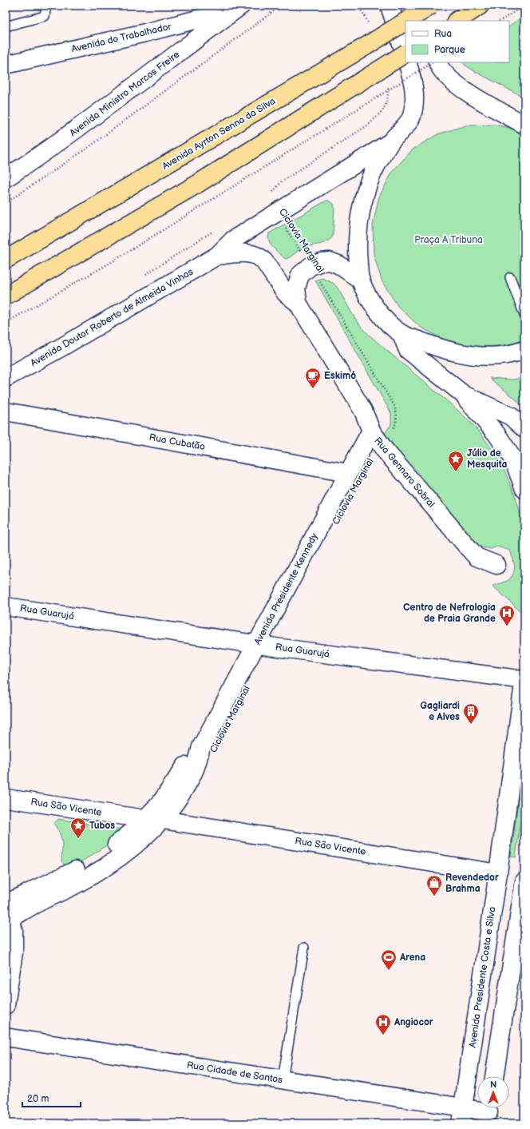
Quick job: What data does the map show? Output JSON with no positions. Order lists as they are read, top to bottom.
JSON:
{
  "streets": {
    "highway": ["Avenida Ayrton Senna da Silva"],
    "main road": [
      "Avenida do Trabalhador",
      "Avenida Ministro Marcos Freire",
      "Avenida Doutor Roberto de Almeida Vinhas",
      "Rua Cubatão",
      "Rua Gennaro Sobral",
      "Avenida Presidente Kennedy",
      "Rua Guarujá",
      "Rua São Vicente",
      "Avenida Presidente Costa e Silva",
      "Rua Cidade de Santos"
    ],
    "path": ["Ciclovia Marginal"]
  },
  "crossings": [
    ["Avenida do Trabalhador", "Avenida Ministro Marcos Freire"],
    ["Ciclovia Marginal", "Rua Gennaro Sobral"],
    ["Avenida Doutor Roberto de Almeida Vinhas", "Rua Gennaro Sobral"],
    ["Rua Cubatão", "Avenida Presidente Kennedy"],
    ["Rua Gennaro Sobral", "Avenida Presidente Kennedy"],
    ["Avenida Presidente Kennedy", "Rua Guarujá"],
    ["Avenida Presidente Kennedy", "Rua São Vicente"],
    ["Rua Guarujá", "Avenida Presidente Costa e Silva"],
    ["Rua São Vicente", "Avenida Presidente Costa e Silva"],
    ["Avenida Presidente Costa e Silva", "Rua Cidade de Santos"]
  ],
  "parks": ["Praça A Tribuna"],
  "places": {
    "cafe": ["Eskimó"],
    "place": ["Júlio de Mesquita", "Tubos"],
    "hospital": ["Centro de Nefrologia de Praia Grande", "Angiocor"],
    "building": ["Gagliardi e Alves"],
    "shop": ["Revendedor Brahma"],
    "sports": ["Arena"]
  },
  "legend": ["Rua", "Parque"],
  "scale_bar": "20 m",
  "north": "top"
}
